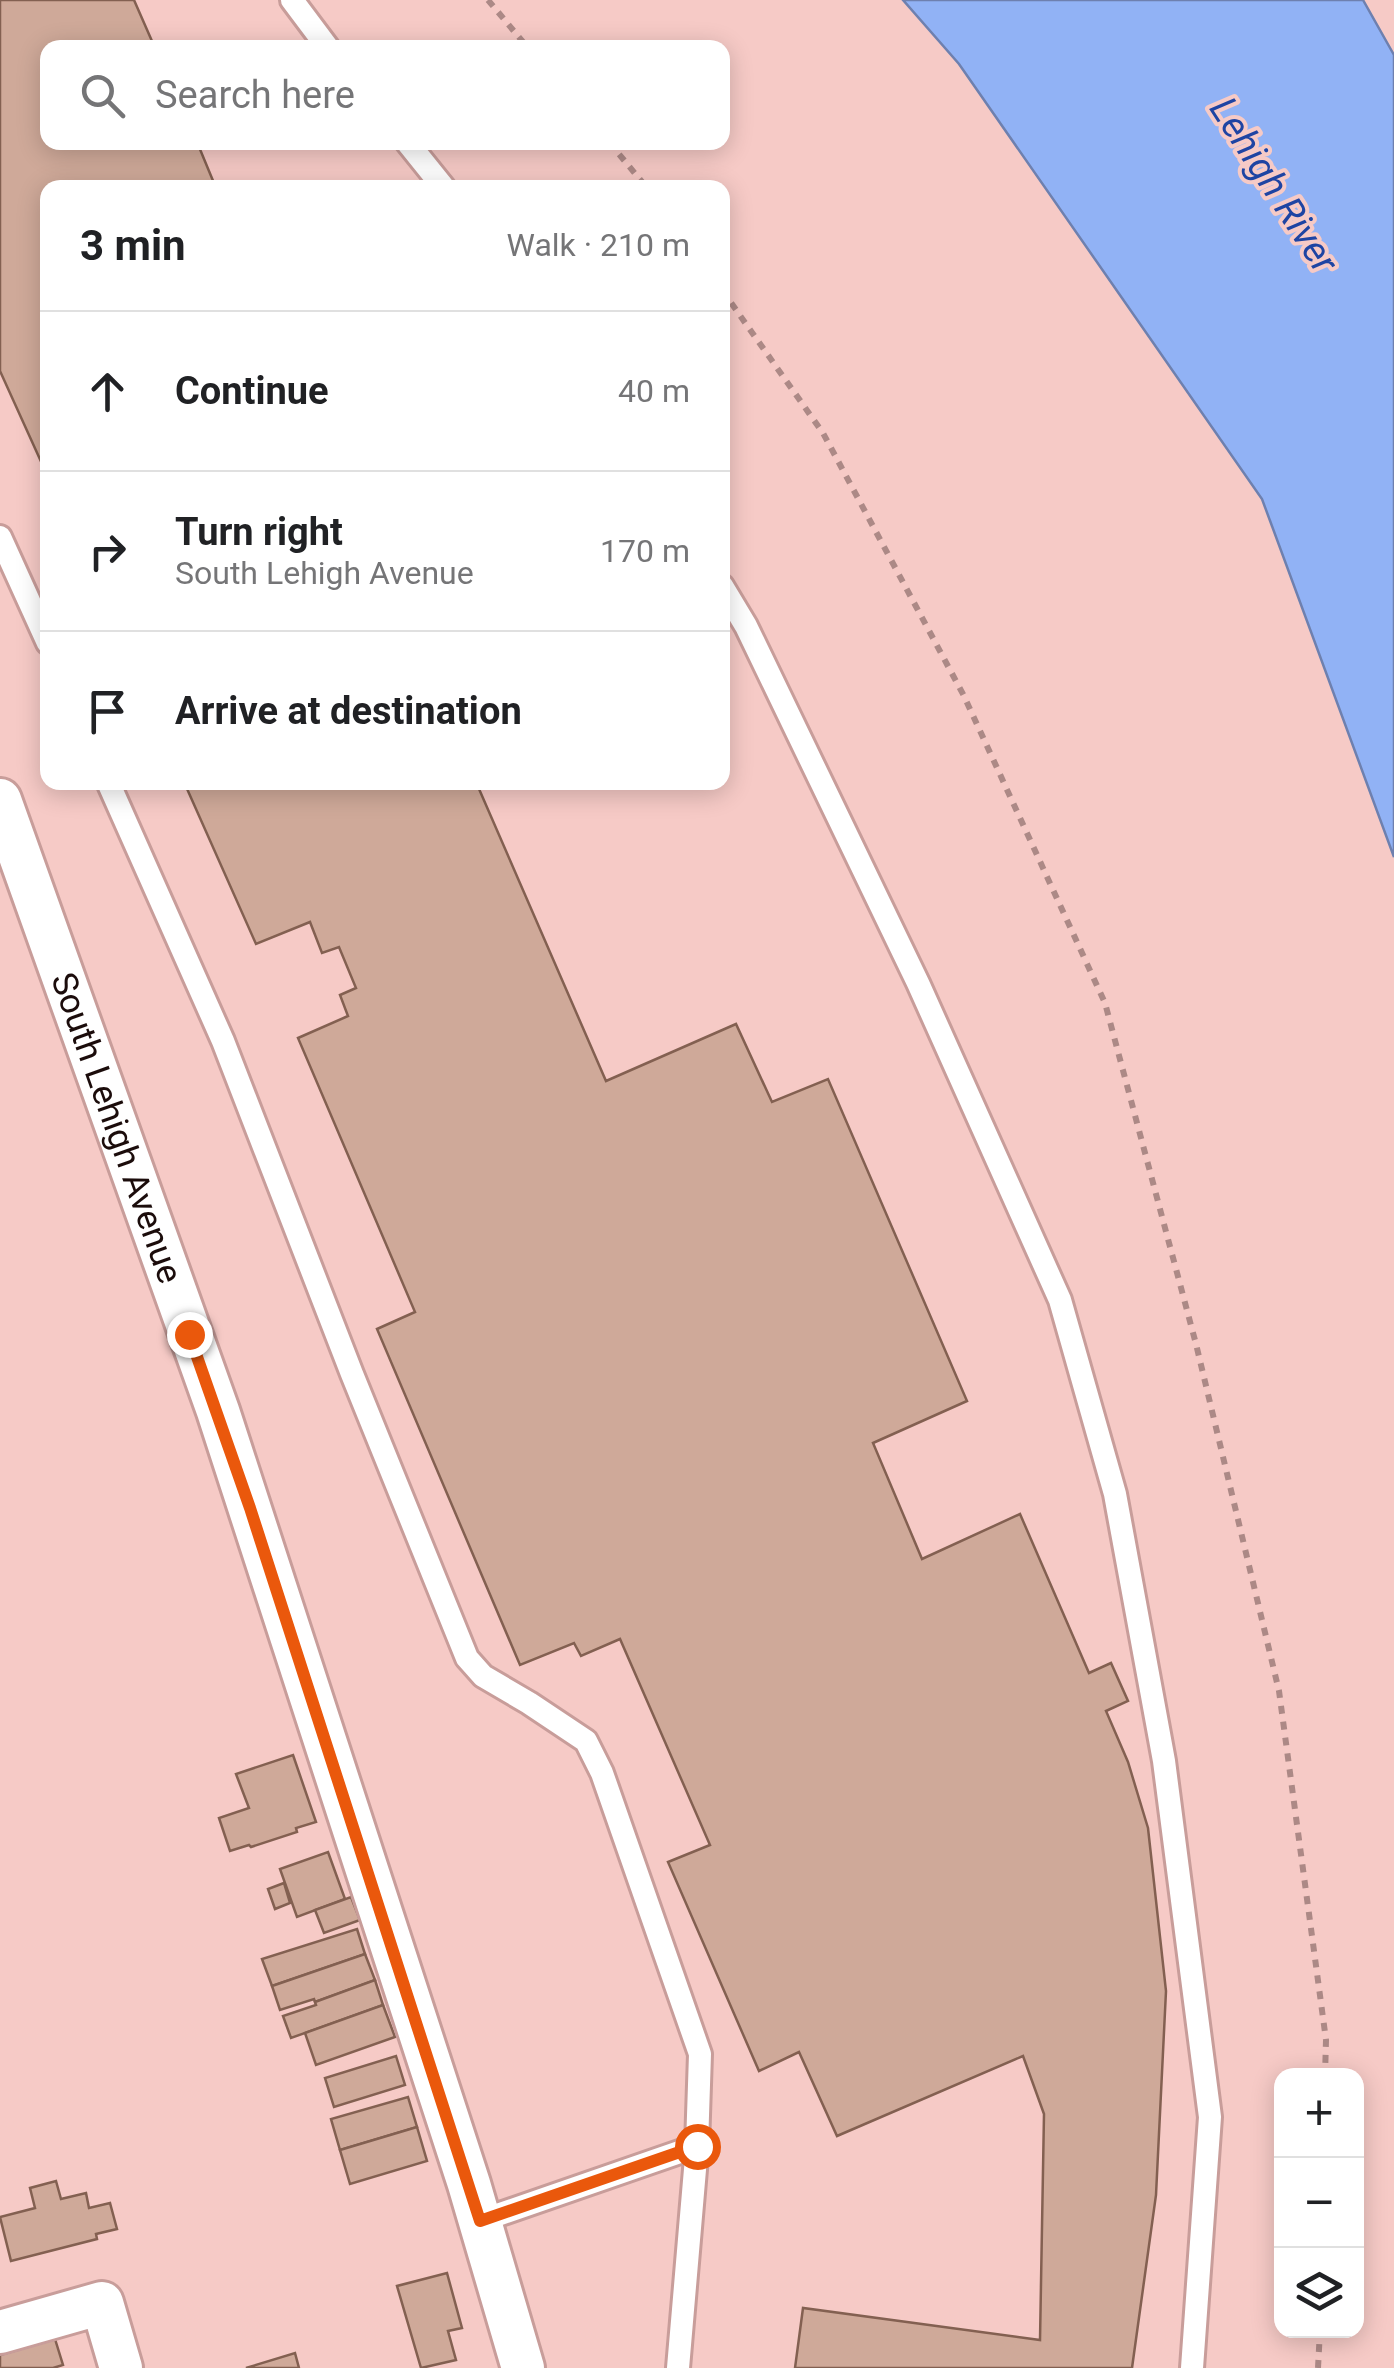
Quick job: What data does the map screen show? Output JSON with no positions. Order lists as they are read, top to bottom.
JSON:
{
  "streets": {
    "street": ["South Lehigh Avenue"]
  },
  "water": ["Lehigh River"],
  "page": {
    "search": "Search here",
    "heading": ["3 min", "Walk · 210 m"],
    "list": [
      ["Continue", "40 m"],
      ["Turn right", "South Lehigh Avenue", "170 m"],
      "Arrive at destination"
    ],
    "map_buttons": ["+", "−"]
  }
}
